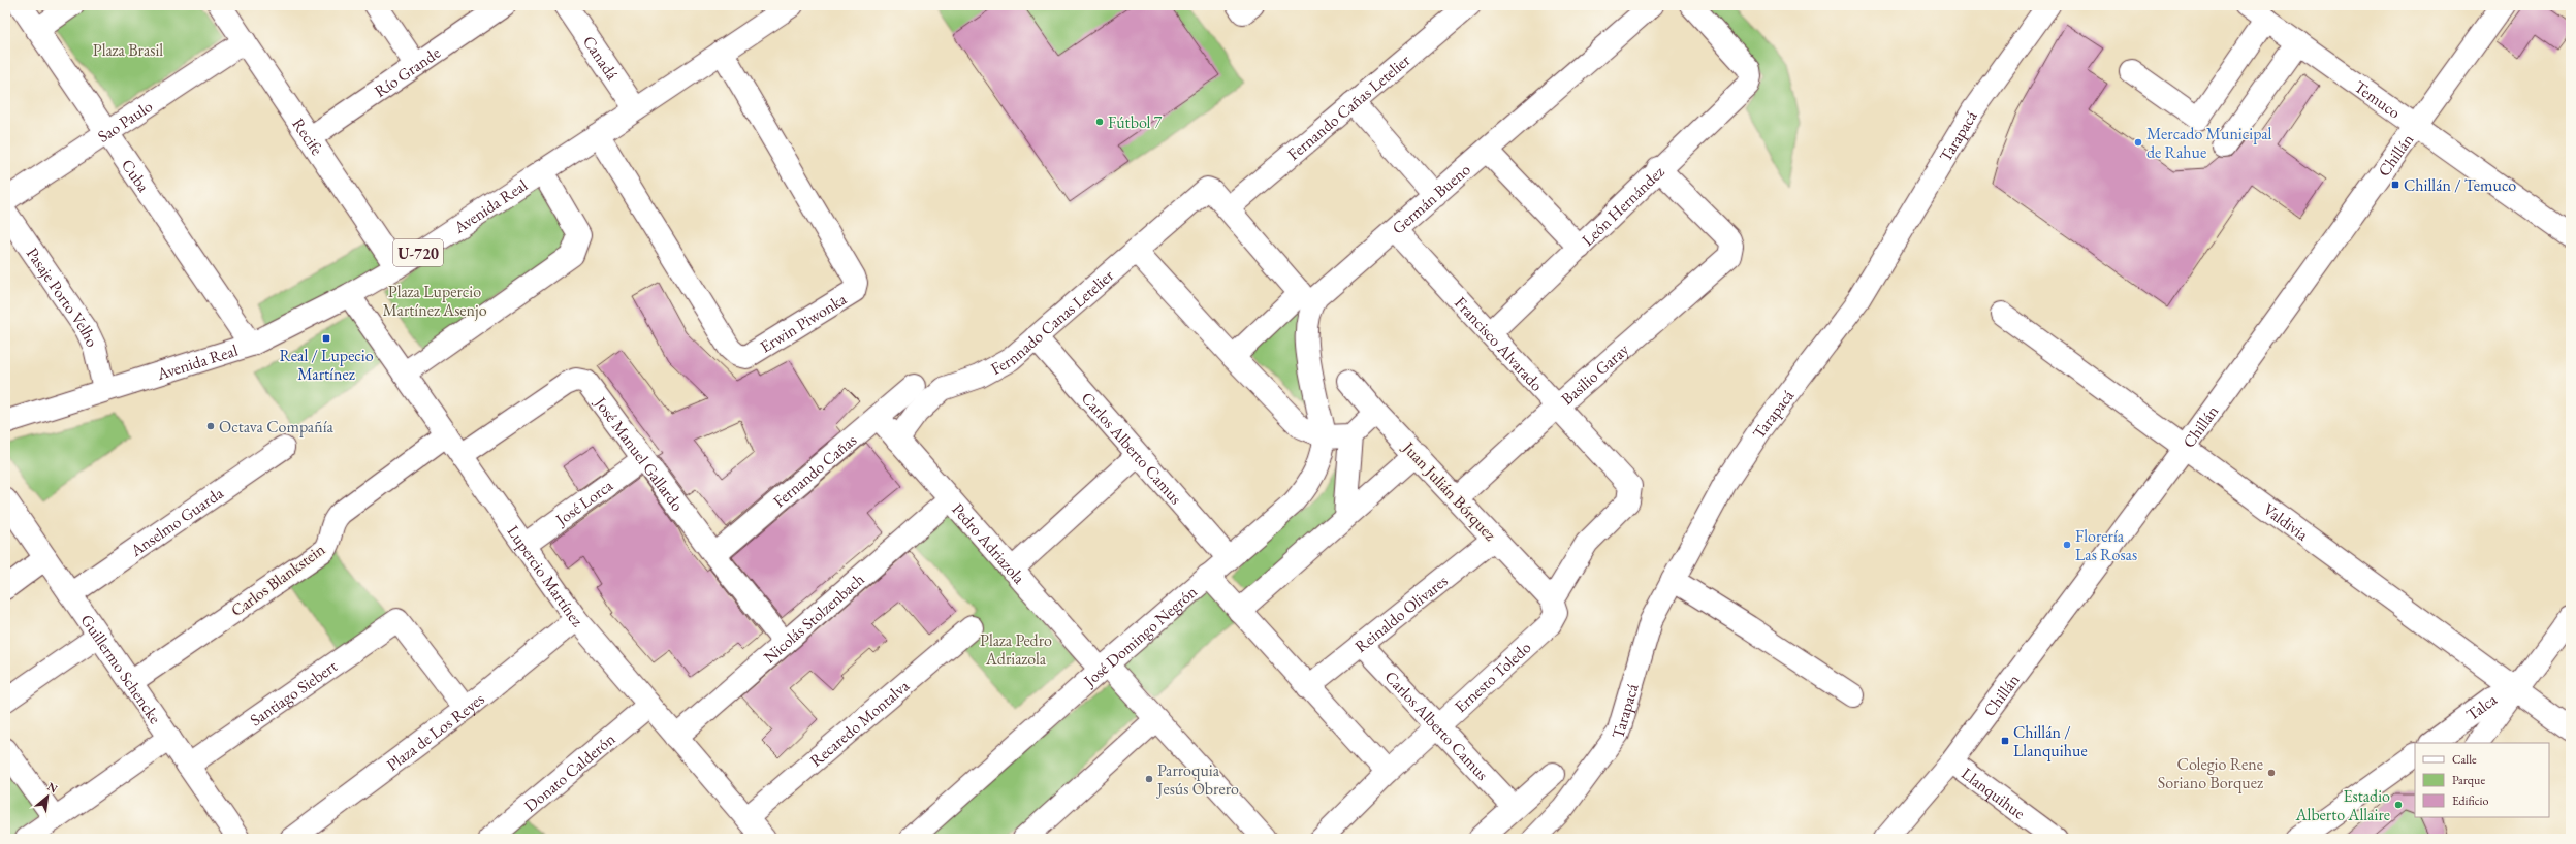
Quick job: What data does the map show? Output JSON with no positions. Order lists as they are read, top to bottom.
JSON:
{
  "streets": {
    "street": [
      "Canadá",
      "Río Grande",
      "Temuco",
      "Fernando Cañas Letelier",
      "Sao Paulo",
      "Recife",
      "Tarapacá",
      "Chillán",
      "Cuba",
      "Germán Bueno",
      "Avenida Real",
      "León Hernández",
      "U-720",
      "Pasaje Porto Velho",
      "Fernnado Canas Letelier",
      "Erwin Piwonka",
      "Francisco Alvarado",
      "Basilio Garay",
      "Carlos Alberto Camus",
      "José Manuel Gallardo",
      "Fernando Cañas",
      "Juan Julián Bórquez",
      "José Lorca",
      "Anselmo Guarda",
      "Valdivia",
      "Pedro Adriazola",
      "Lupercio Martínez",
      "Carlos Blankstein",
      "Reinaldo Olivares",
      "Nicolás Stolzenbach",
      "José Domingo Negrón",
      "Guillermo Schencke",
      "Ernesto Toledo",
      "Santiago Siebert",
      "Talca",
      "Recaredo Montalva",
      "Plaza de Los Reyes",
      "Donato Calderón",
      "Llanquihue"
    ]
  },
  "crossings": [
    ["Canadá", "Avenida Real"],
    ["Río Grande", "Recife"],
    ["Temuco", "Chillán"],
    ["Fernando Cañas Letelier", "Fernnado Canas Letelier"],
    ["Sao Paulo", "Recife"],
    ["Sao Paulo", "Cuba"],
    ["Recife", "Avenida Real"],
    ["Chillán", "Valdivia"],
    ["Chillán", "Llanquihue"],
    ["Cuba", "Avenida Real"],
    ["Germán Bueno", "Francisco Alvarado"],
    ["Avenida Real", "Pasaje Porto Velho"],
    ["Avenida Real", "Erwin Piwonka"],
    ["Avenida Real", "Lupercio Martínez"],
    ["León Hernández", "Francisco Alvarado"],
    ["León Hernández", "Basilio Garay"],
    ["Fernnado Canas Letelier", "Carlos Alberto Camus"],
    ["Fernnado Canas Letelier", "Pedro Adriazola"],
    ["Francisco Alvarado", "Basilio Garay"],
    ["Francisco Alvarado", "Juan Julián Bórquez"],
    ["Francisco Alvarado", "Ernesto Toledo"],
    ["Basilio Garay", "Juan Julián Bórquez"],
    ["Carlos Alberto Camus", "Reinaldo Olivares"],
    ["Carlos Alberto Camus", "José Domingo Negrón"],
    ["Carlos Alberto Camus", "Ernesto Toledo"],
    ["José Manuel Gallardo", "Fernando Cañas"],
    ["José Manuel Gallardo", "José Lorca"],
    ["José Manuel Gallardo", "Lupercio Martínez"],
    ["José Manuel Gallardo", "Nicolás Stolzenbach"],
    ["Fernando Cañas", "Pedro Adriazola"],
    ["Juan Julián Bórquez", "Reinaldo Olivares"],
    ["Juan Julián Bórquez", "Ernesto Toledo"],
    ["José Lorca", "Lupercio Martínez"],
    ["Anselmo Guarda", "Guillermo Schencke"],
    ["Valdivia", "Talca"],
    ["Pedro Adriazola", "Nicolás Stolzenbach"],
    ["Pedro Adriazola", "José Domingo Negrón"],
    ["Lupercio Martínez", "Carlos Blankstein"],
    ["Lupercio Martínez", "Nicolás Stolzenbach"],
    ["Lupercio Martínez", "Recaredo Montalva"],
    ["Lupercio Martínez", "Plaza de Los Reyes"],
    ["Lupercio Martínez", "Donato Calderón"],
    ["Carlos Blankstein", "Guillermo Schencke"],
    ["Guillermo Schencke", "Santiago Siebert"],
    ["Santiago Siebert", "Plaza de Los Reyes"]
  ],
  "parks": ["Plaza Brasil", "Plaza Lupercio Martínez Asenjo", "Plaza Pedro Adriazola"],
  "places": {
    "other": [
      "Fútbol 7",
      "Mercado Municipal de Rahue",
      "Octava Compañía",
      "Florería Las Rosas",
      "Colegio Rene Soriano Borquez",
      "Parroquia Jesús Obrero",
      "Estadio Alberto Allaire"
    ],
    "transit": ["Chillán / Temuco", "Real / Lupecio Martínez", "Chillán / Llanquihue"]
  },
  "legend": ["Calle", "Parque", "Edificio"],
  "north": "top right"
}
